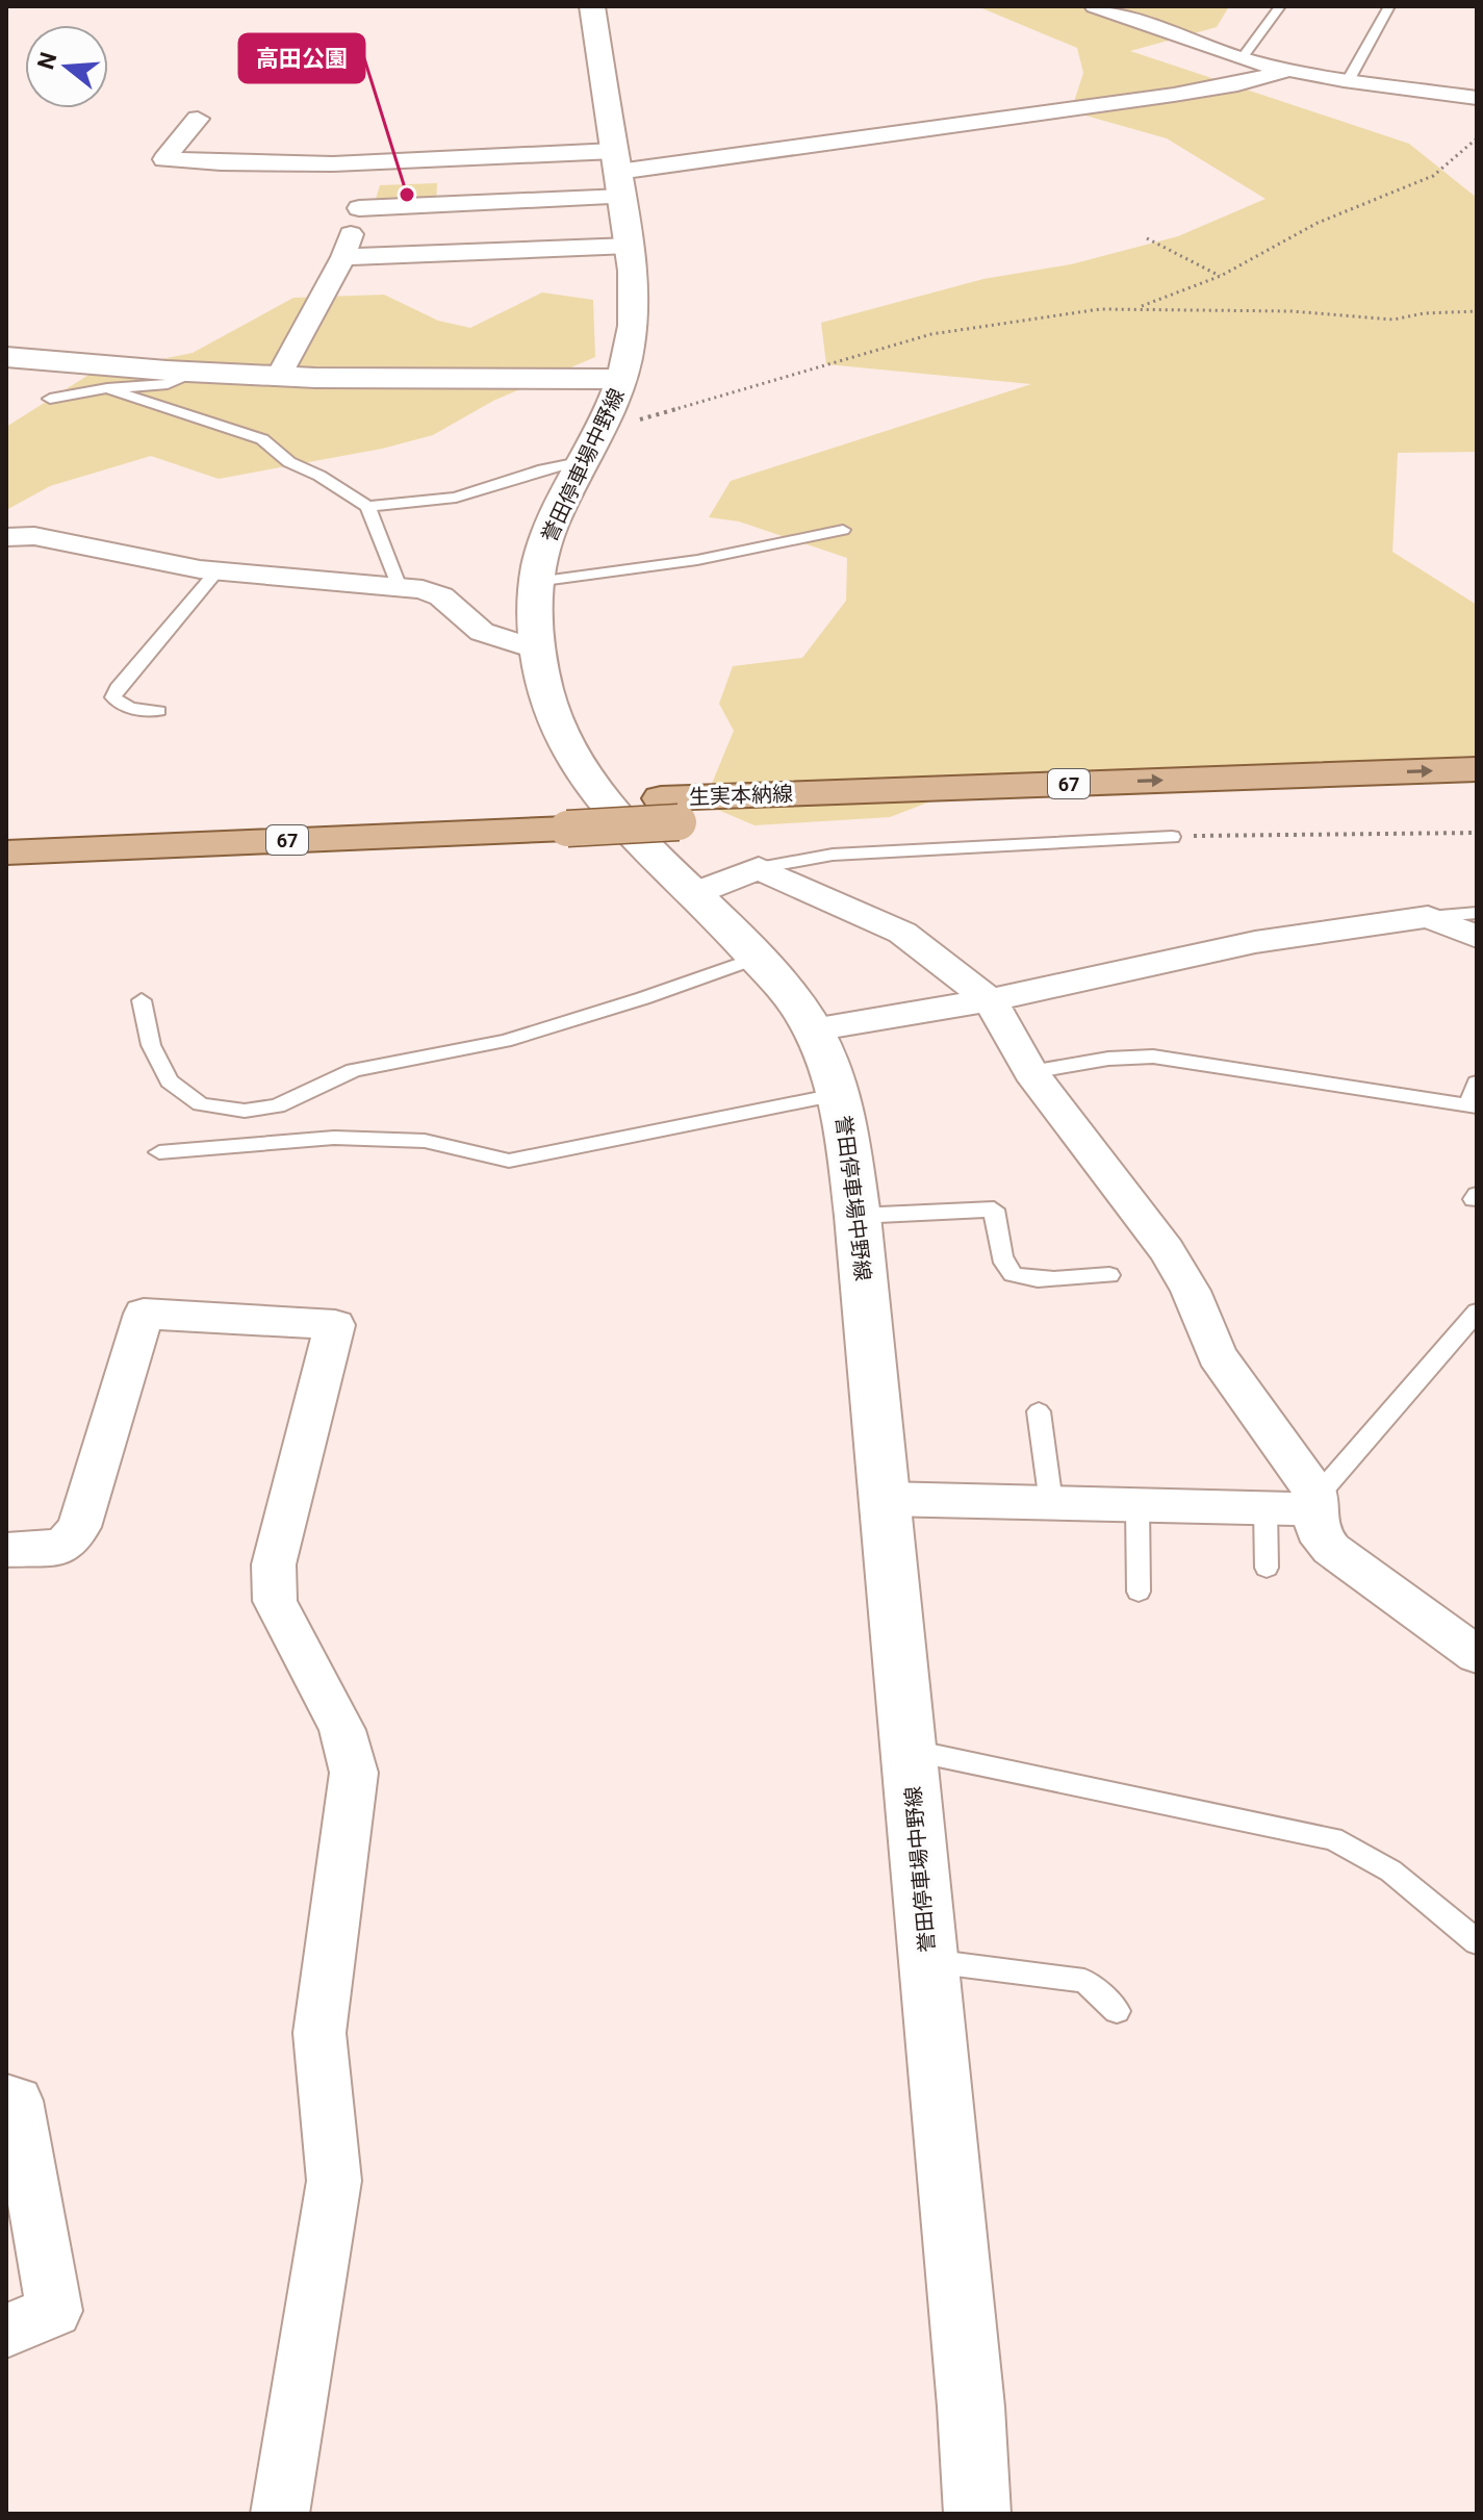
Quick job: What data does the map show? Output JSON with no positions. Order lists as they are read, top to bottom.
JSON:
{
  "streets": {
    "main road": ["誉田停車場中野線", "67", "生実本納線"]
  },
  "places": ["高田公園"],
  "north": "left"
}
